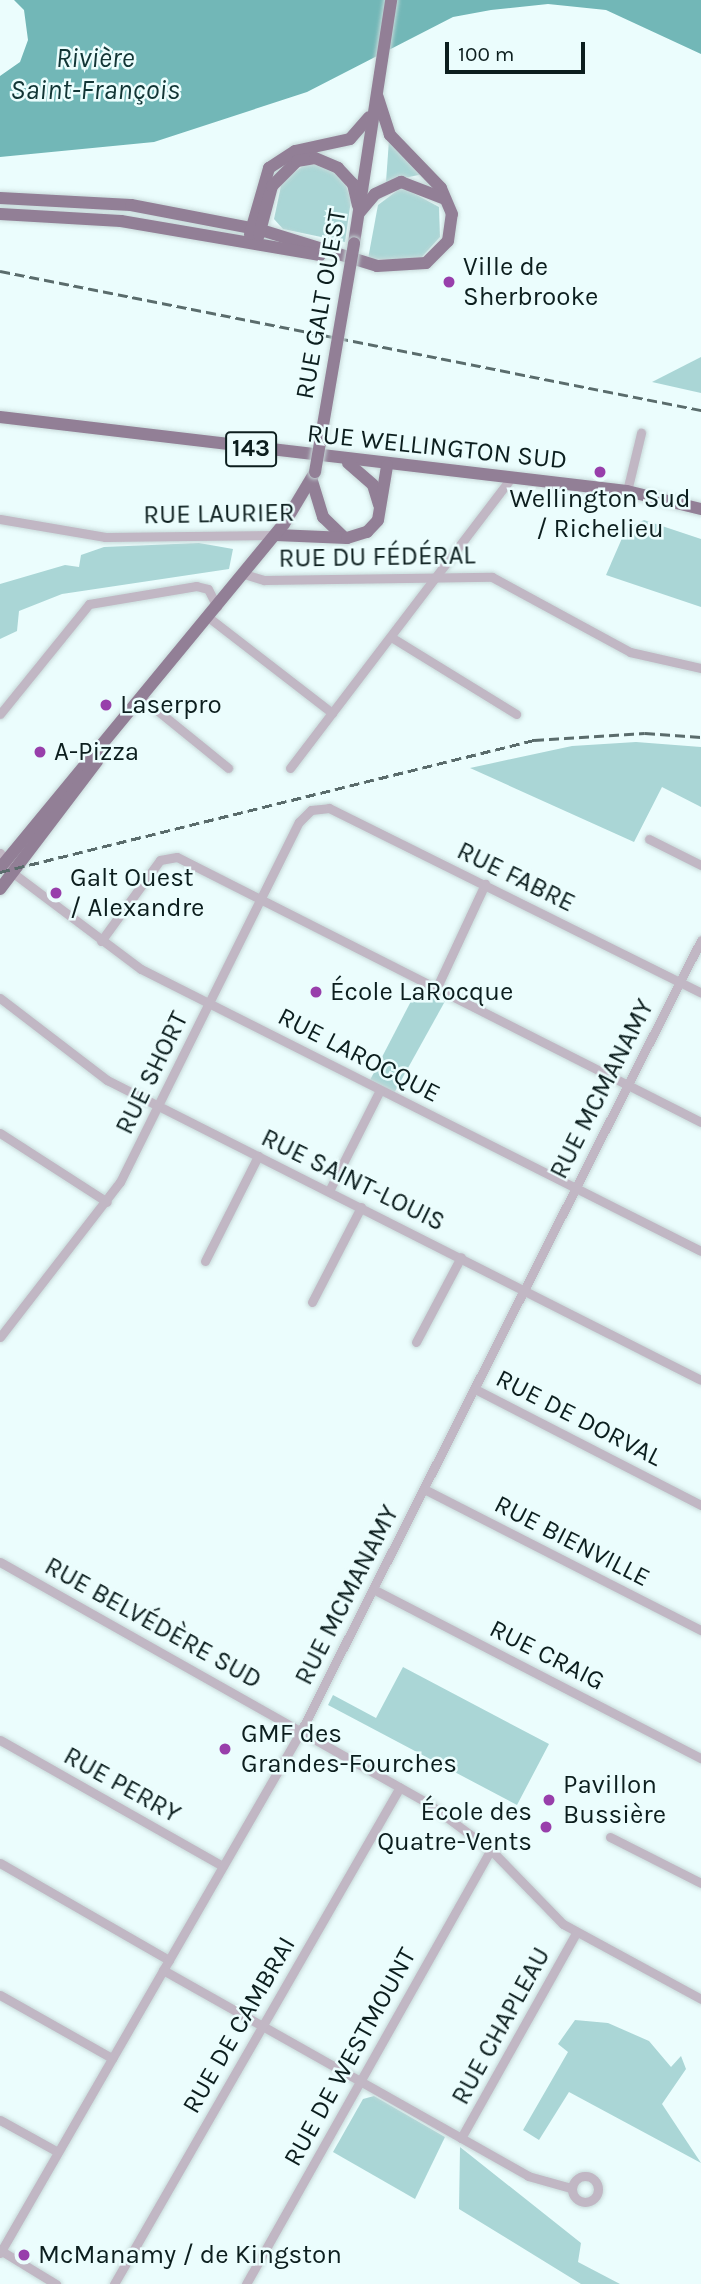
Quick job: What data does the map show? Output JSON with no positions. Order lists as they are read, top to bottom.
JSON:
{
  "streets": {
    "main road": [
      "RUE GALT OUEST",
      "RUE WELLINGTON SUD",
      "143",
      "RUE LAURIER"
    ],
    "street": [
      "RUE DU FÉDÉRAL",
      "RUE FABRE",
      "RUE LAROCQUE",
      "RUE SHORT",
      "RUE MCMANAMY",
      "RUE SAINT-LOUIS",
      "RUE DE DORVAL",
      "RUE BIENVILLE",
      "RUE BELVÉDÈRE SUD",
      "RUE CRAIG",
      "RUE PERRY",
      "RUE DE CAMBRAI",
      "RUE CHAPLEAU",
      "RUE DE WESTMOUNT"
    ]
  },
  "crossings": [
    ["RUE GALT OUEST", "RUE LAURIER"],
    ["RUE GALT OUEST", "RUE DU FÉDÉRAL"],
    ["RUE GALT OUEST", "RUE LAROCQUE"],
    ["RUE FABRE", "RUE SHORT"],
    ["RUE FABRE", "RUE MCMANAMY"],
    ["RUE LAROCQUE", "RUE SHORT"],
    ["RUE LAROCQUE", "RUE MCMANAMY"],
    ["RUE SHORT", "RUE SAINT-LOUIS"],
    ["RUE MCMANAMY", "RUE SAINT-LOUIS"],
    ["RUE MCMANAMY", "RUE DE DORVAL"],
    ["RUE MCMANAMY", "RUE BIENVILLE"],
    ["RUE MCMANAMY", "RUE BELVÉDÈRE SUD"],
    ["RUE MCMANAMY", "RUE CRAIG"],
    ["RUE MCMANAMY", "RUE PERRY"],
    ["RUE BELVÉDÈRE SUD", "RUE DE CAMBRAI"],
    ["RUE BELVÉDÈRE SUD", "RUE CHAPLEAU"],
    ["RUE BELVÉDÈRE SUD", "RUE DE WESTMOUNT"]
  ],
  "water": ["Rivière Saint-François"],
  "places": [
    "Ville de Sherbrooke",
    "Wellington Sud / Richelieu",
    "Laserpro",
    "A-Pizza",
    "Galt Ouest / Alexandre",
    "École LaRocque",
    "GMF des Grandes-Fourches",
    "Pavillon Bussière",
    "École des Quatre-Vents",
    "McManamy / de Kingston"
  ],
  "scale_bar": "100 m"
}
